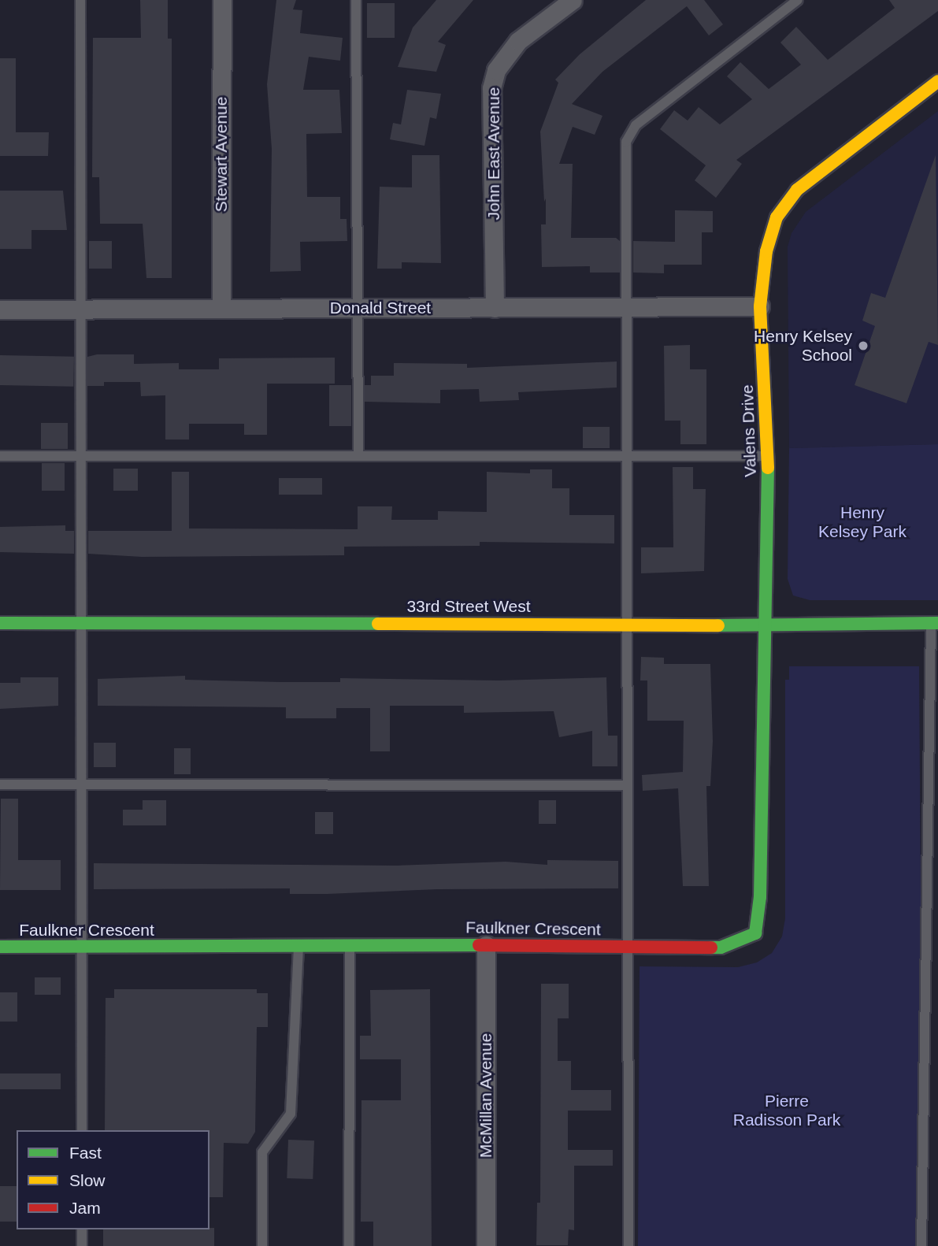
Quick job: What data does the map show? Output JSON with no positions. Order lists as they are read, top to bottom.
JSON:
{
  "streets": {
    "street": [
      "John East Avenue",
      "Stewart Avenue",
      "Donald Street",
      "Valens Drive",
      "33rd Street West",
      "Faulkner Crescent",
      "McMillan Avenue"
    ]
  },
  "crossings": [
    ["John East Avenue", "Donald Street"],
    ["Stewart Avenue", "Donald Street"],
    ["Donald Street", "Valens Drive"],
    ["Valens Drive", "33rd Street West"],
    ["Valens Drive", "Faulkner Crescent"],
    ["33rd Street West", "Faulkner Crescent"],
    ["Faulkner Crescent", "McMillan Avenue"]
  ],
  "parks": ["Henry Kelsey Park", "Pierre Radisson Park"],
  "places": ["Henry Kelsey School"],
  "legend": ["Fast", "Slow", "Jam"]
}
